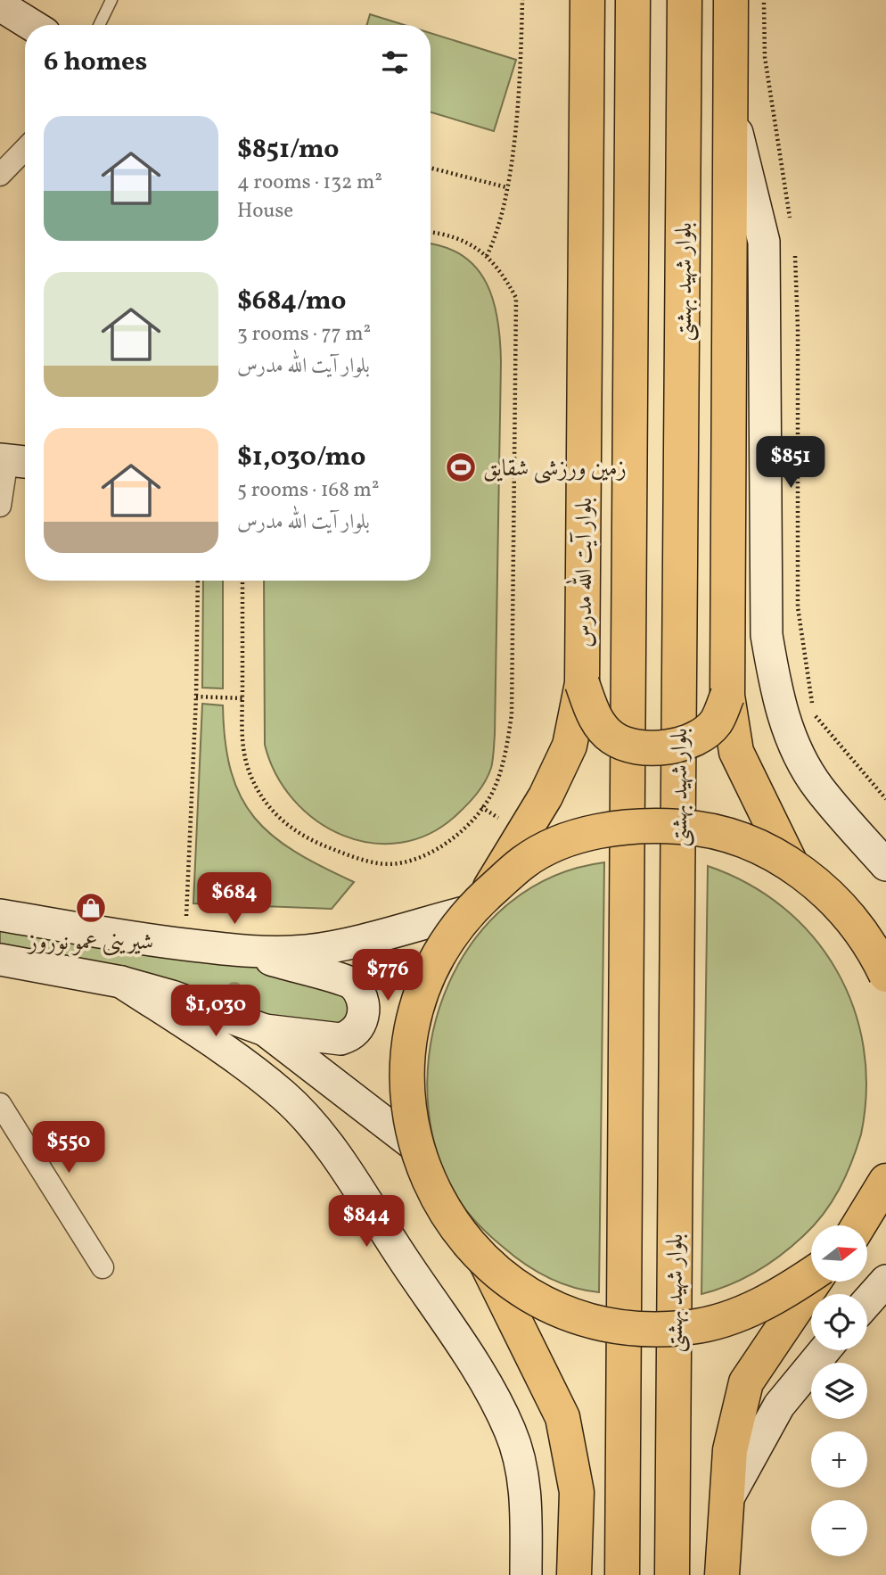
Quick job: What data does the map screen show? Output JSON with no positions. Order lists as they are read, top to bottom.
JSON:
{
  "streets": {
    "main road": ["بلوار شهید بهشتی", "بلوار آیت الله مدرس"]
  },
  "places": {
    "sports": ["زمین ورزشی شقایق"],
    "shop": ["شیرینی عمو نوروز"]
  },
  "north": "right",
  "page": {
    "heading": "6 homes",
    "list": [
      {
        "name": "$851/mo",
        "note": "4 rooms · 132 m² · House"
      },
      {
        "name": "$684/mo",
        "note": "3 rooms · 77 m² · بلوار آیت الله مدرس"
      },
      {
        "name": "$1,030/mo",
        "note": "5 rooms · 168 m² · بلوار آیت الله مدرس"
      }
    ],
    "price": [
      "$851",
      "$684",
      "$776",
      "$1,030",
      "$550",
      "$844"
    ],
    "map_buttons": ["+", "−"]
  }
}
